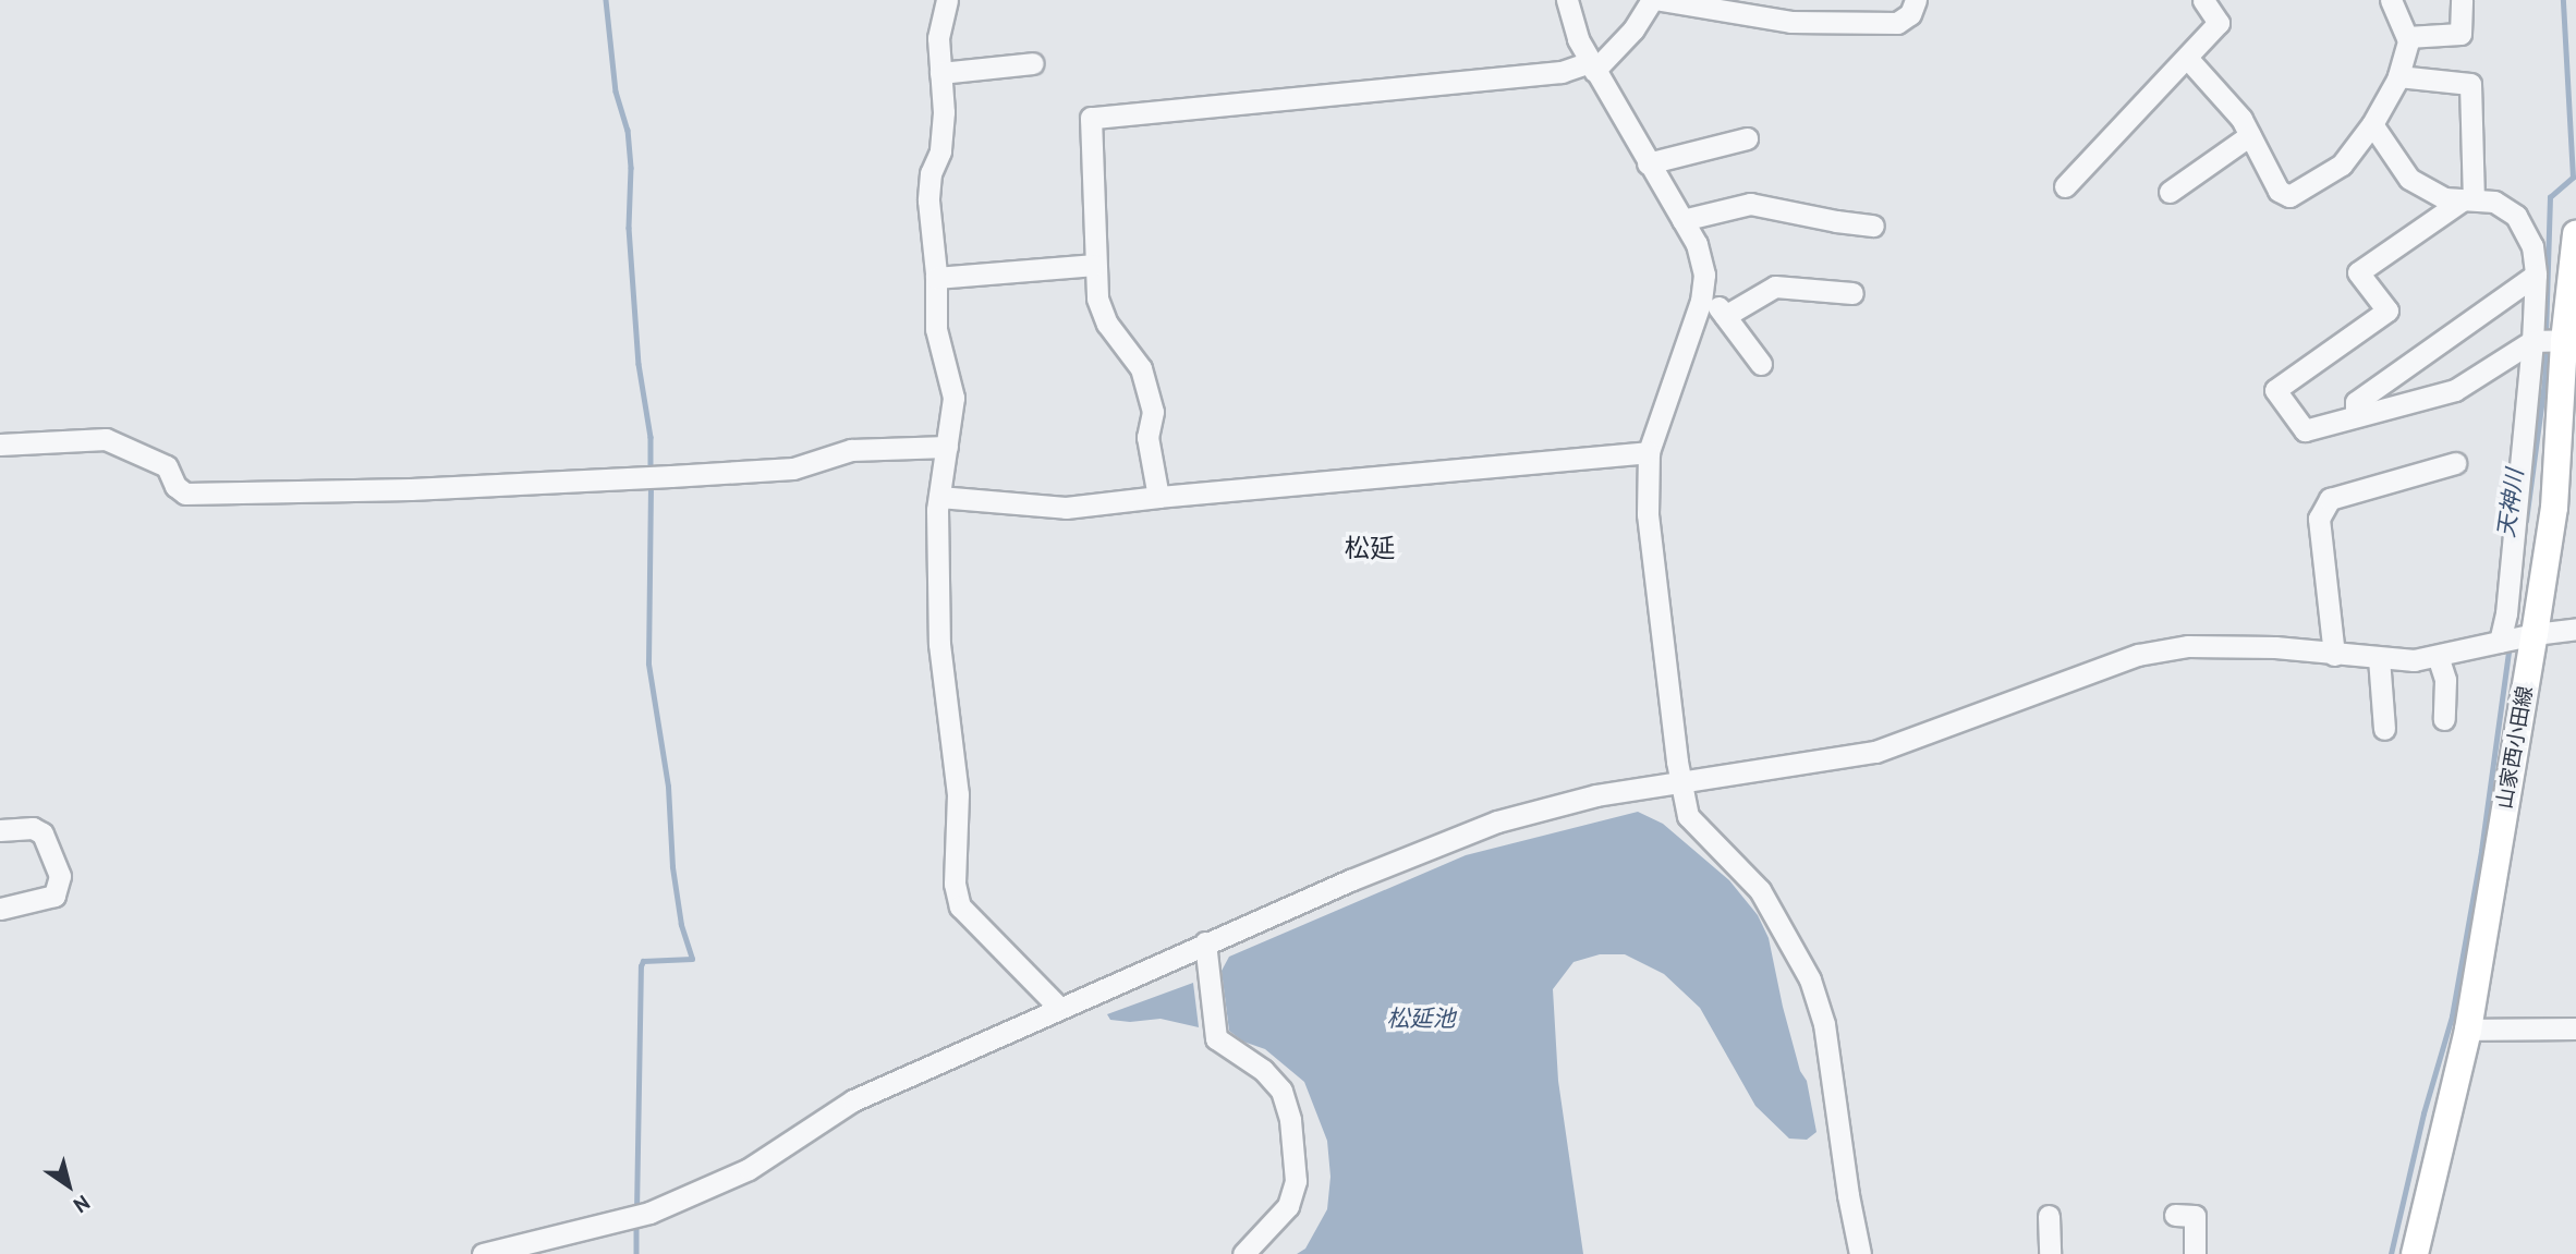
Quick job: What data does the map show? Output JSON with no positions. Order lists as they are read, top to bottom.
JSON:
{
  "streets": {
    "main road": ["山家西小田線"]
  },
  "districts": ["松延"],
  "water": ["天神川", "松延池"],
  "north": "bottom right"
}
